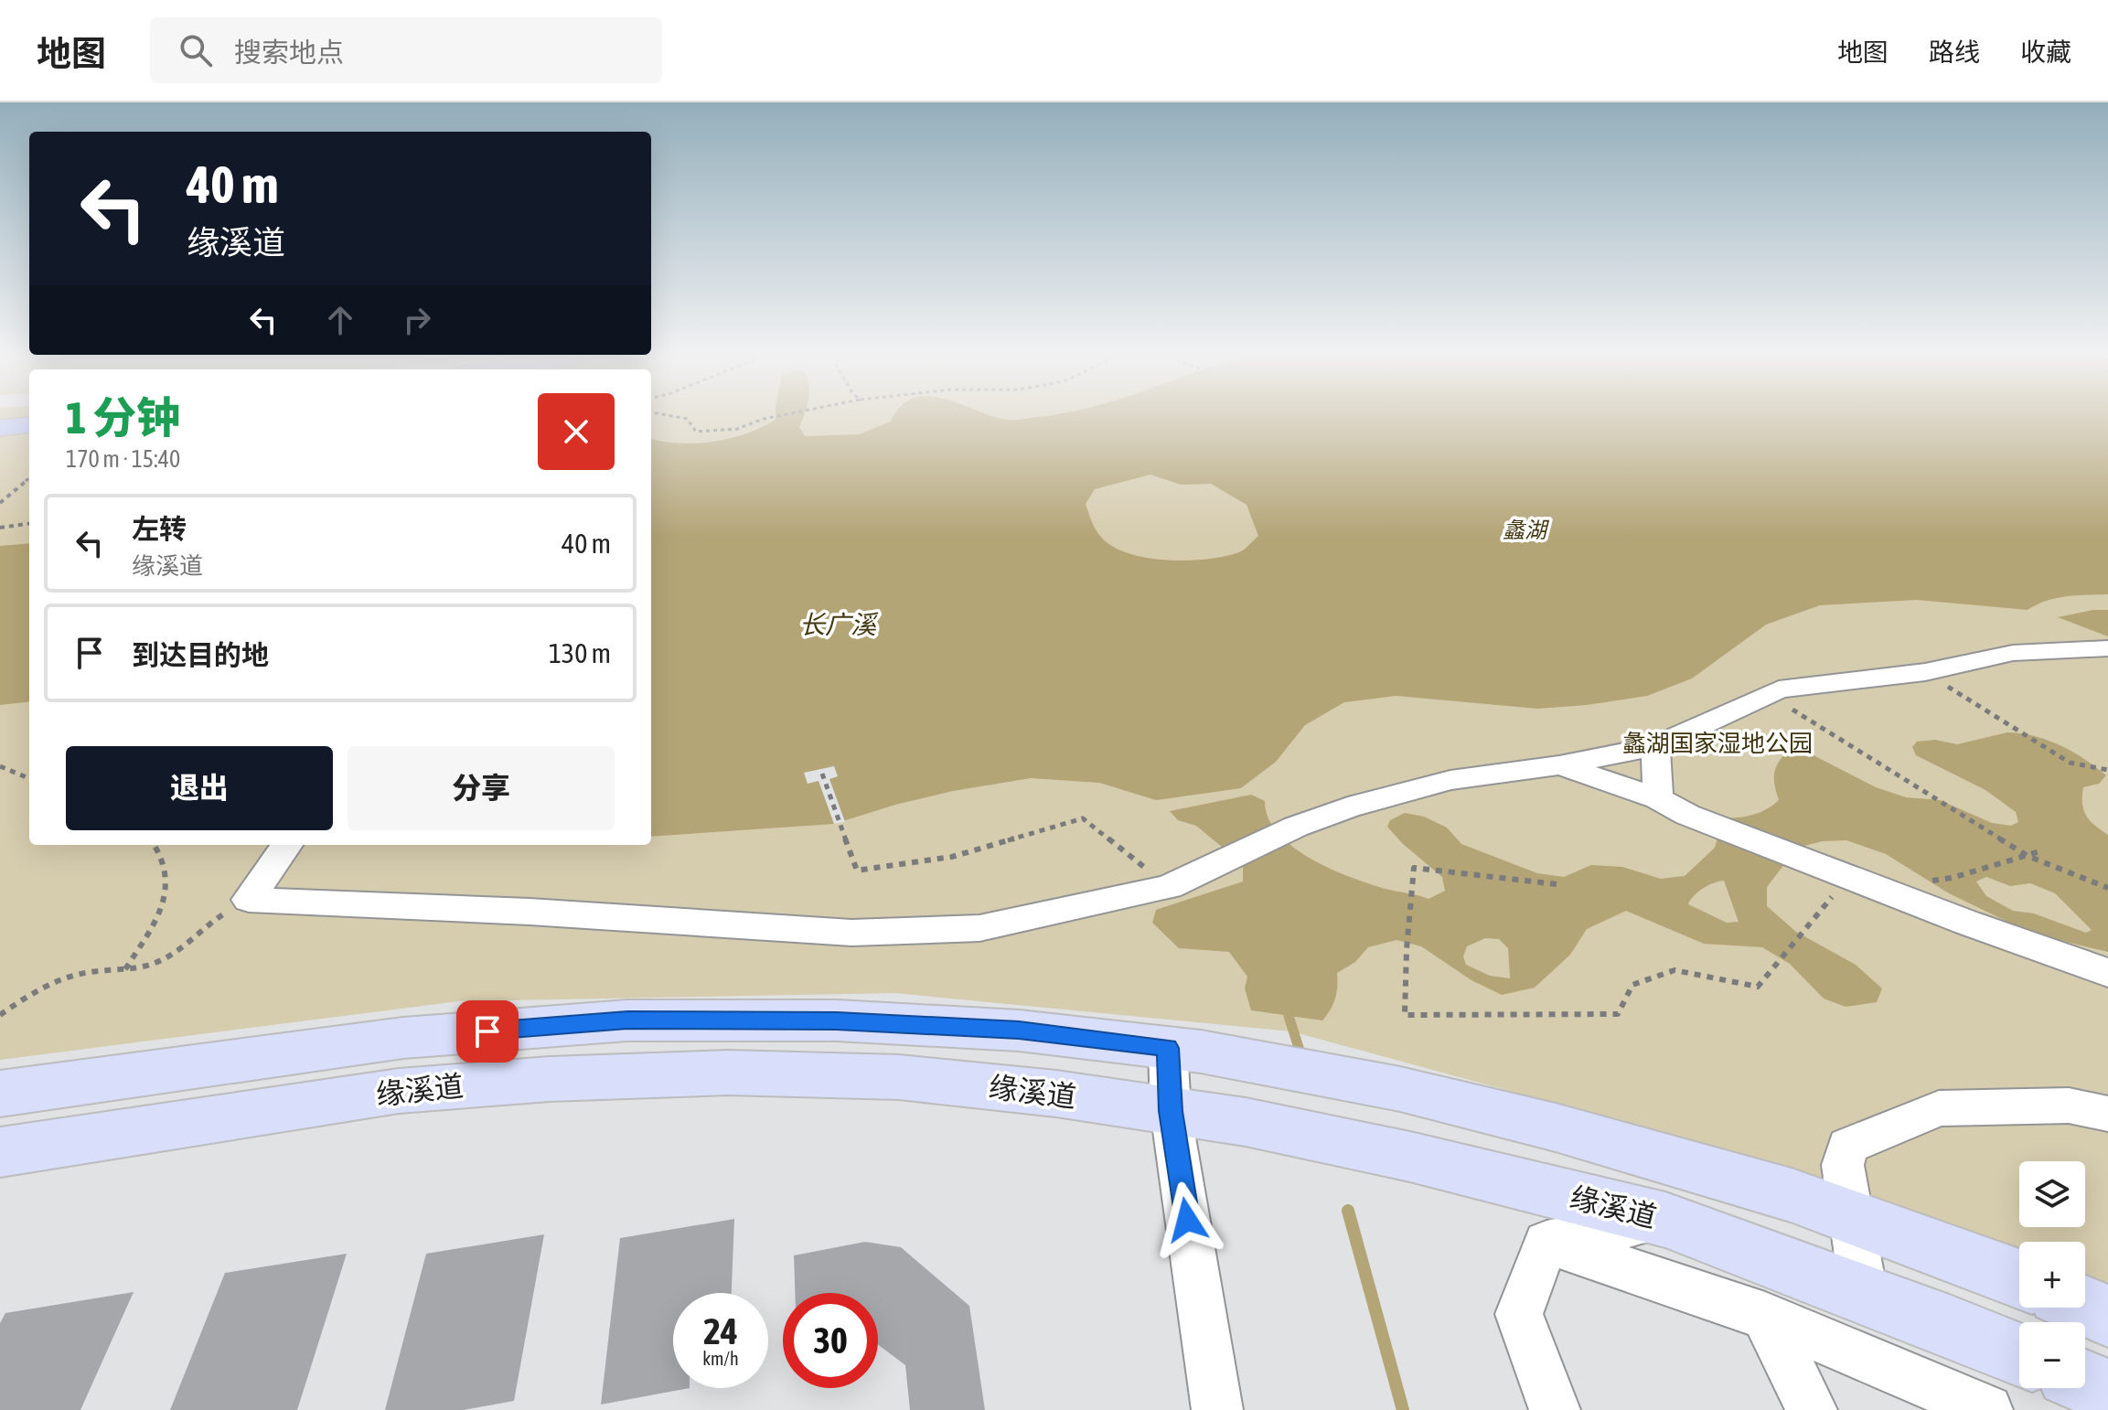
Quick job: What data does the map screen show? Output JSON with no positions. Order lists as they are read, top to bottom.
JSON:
{
  "streets": {
    "main road": ["缘溪道"]
  },
  "water": ["蠡湖", "长广溪"],
  "parks": ["蠡湖国家湿地公园"],
  "page": {
    "header": "地图",
    "search": "搜索地点",
    "nav": ["地图", "路线", "收藏"],
    "turn": ["40 m", "缘溪道"],
    "heading": ["1 分钟", "170 m · 15:40"],
    "list": [
      {
        "name": "左转",
        "note": "缘溪道",
        "value": "40 m"
      },
      {
        "name": "到达目的地",
        "value": "130 m"
      }
    ],
    "buttons": ["退出", "分享"],
    "map_buttons": ["+", "−"],
    "speed": "24 km/h",
    "limit": "30"
  }
}
